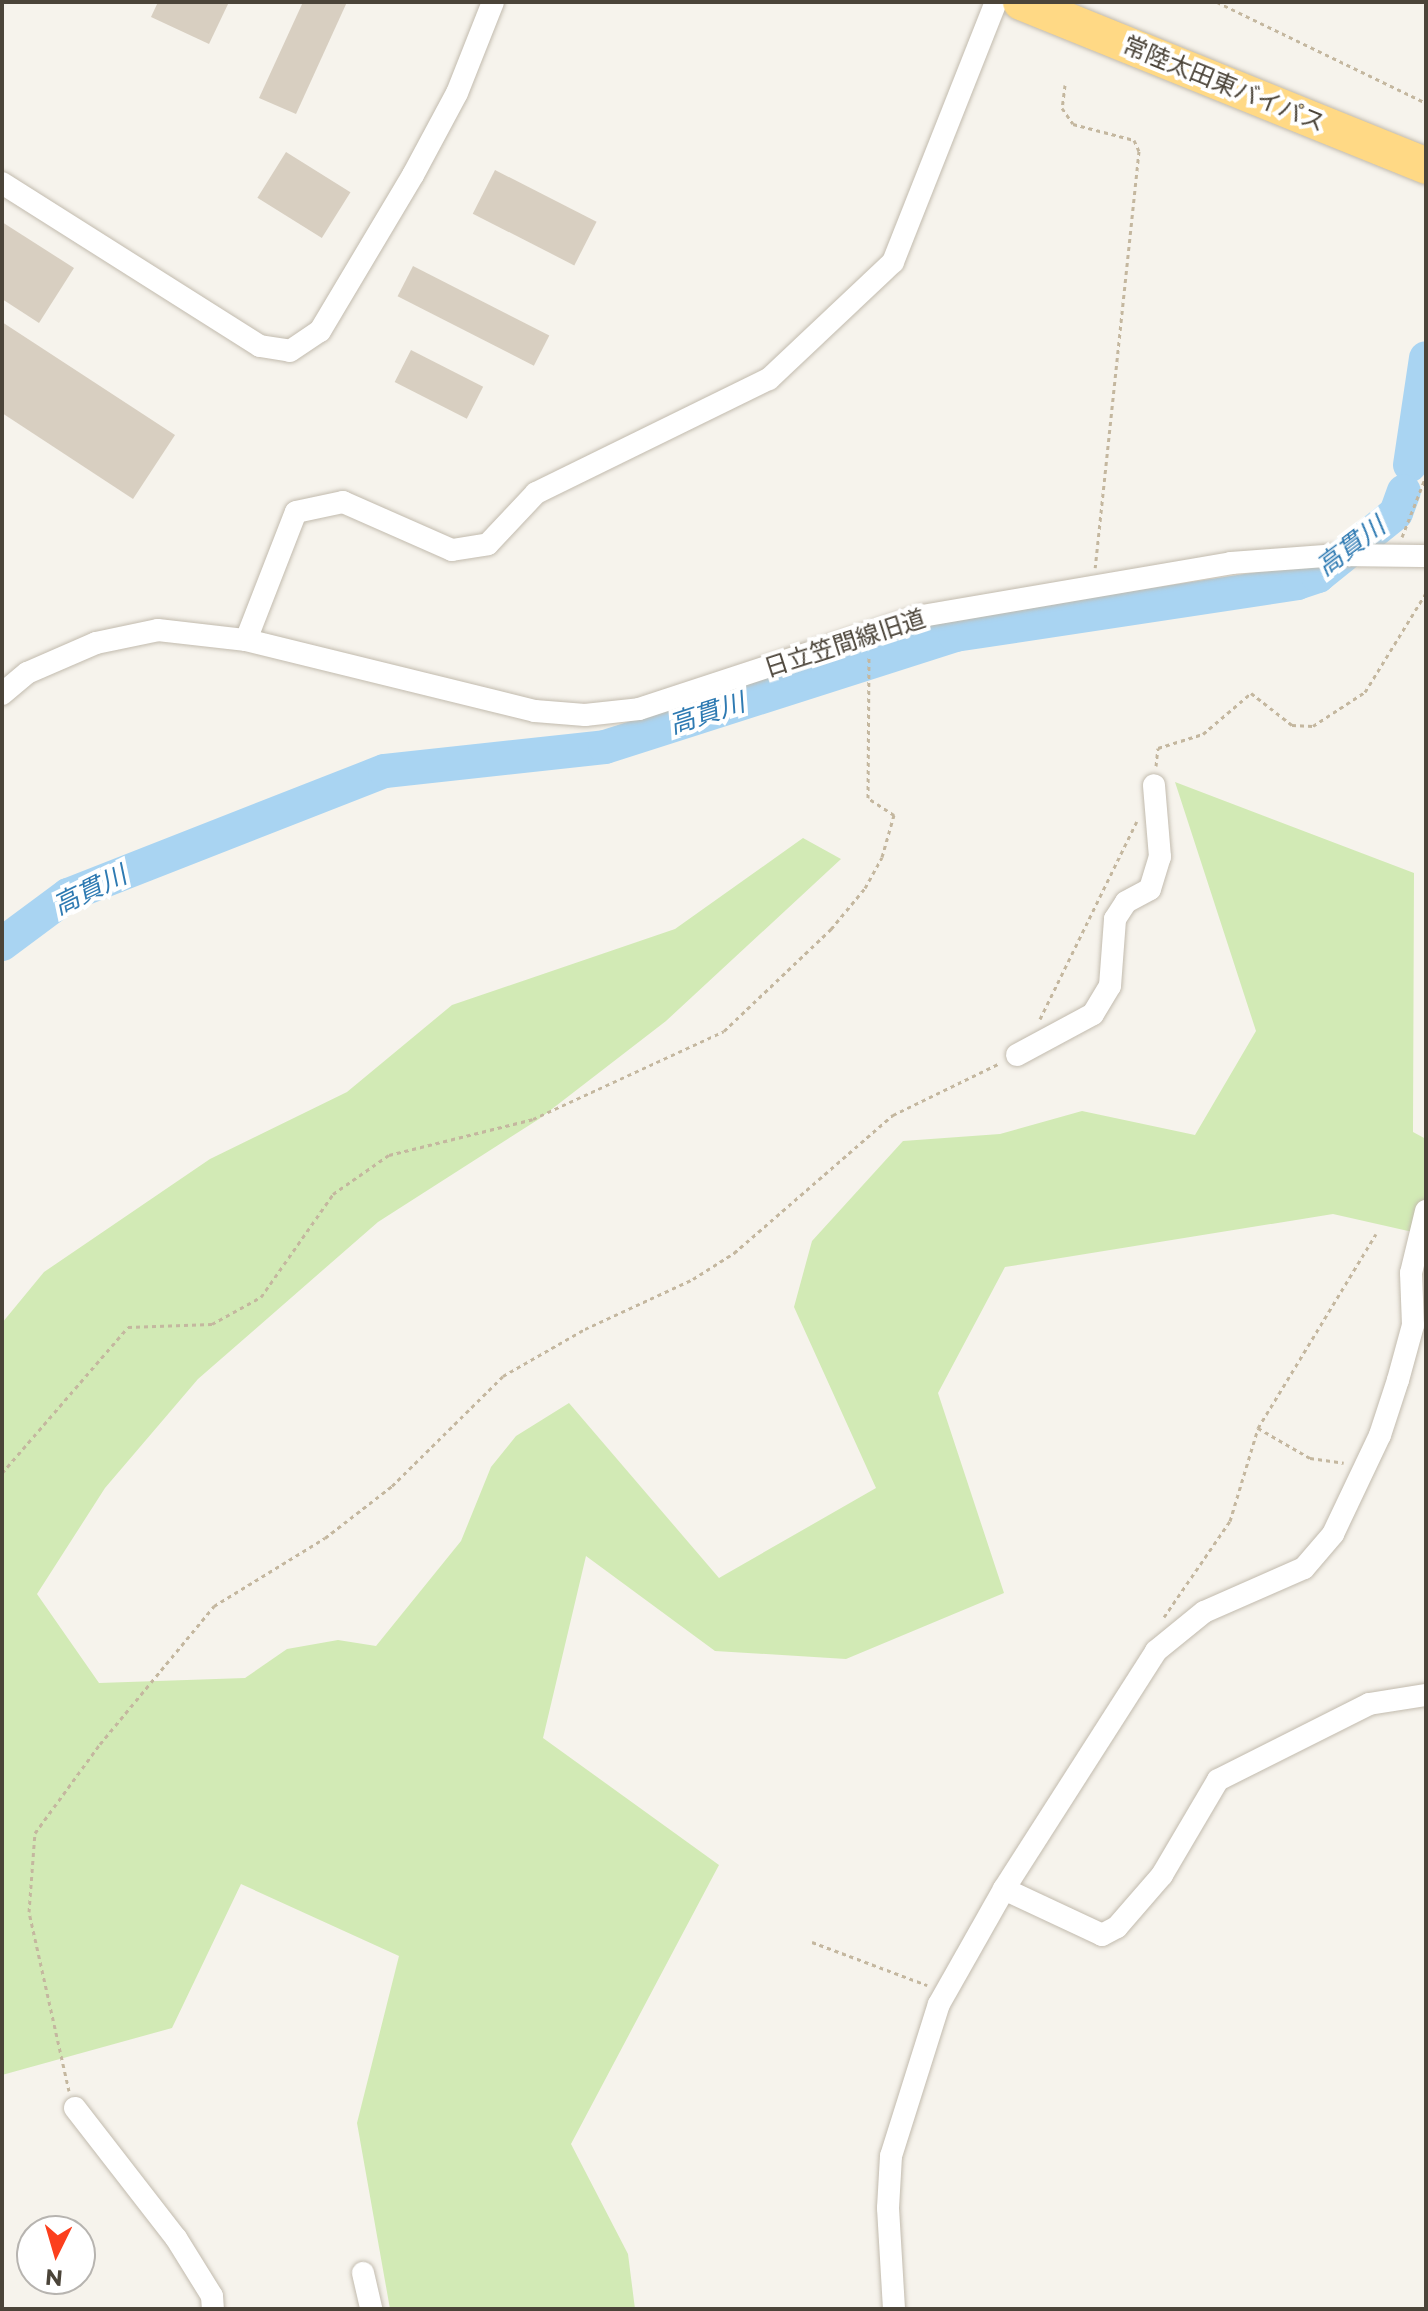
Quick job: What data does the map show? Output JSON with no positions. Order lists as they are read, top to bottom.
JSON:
{
  "streets": {
    "highway": ["常陸太田東バイパス"],
    "street": ["日立笠間線旧道"]
  },
  "water": ["高貫川"],
  "north": "bottom"
}
